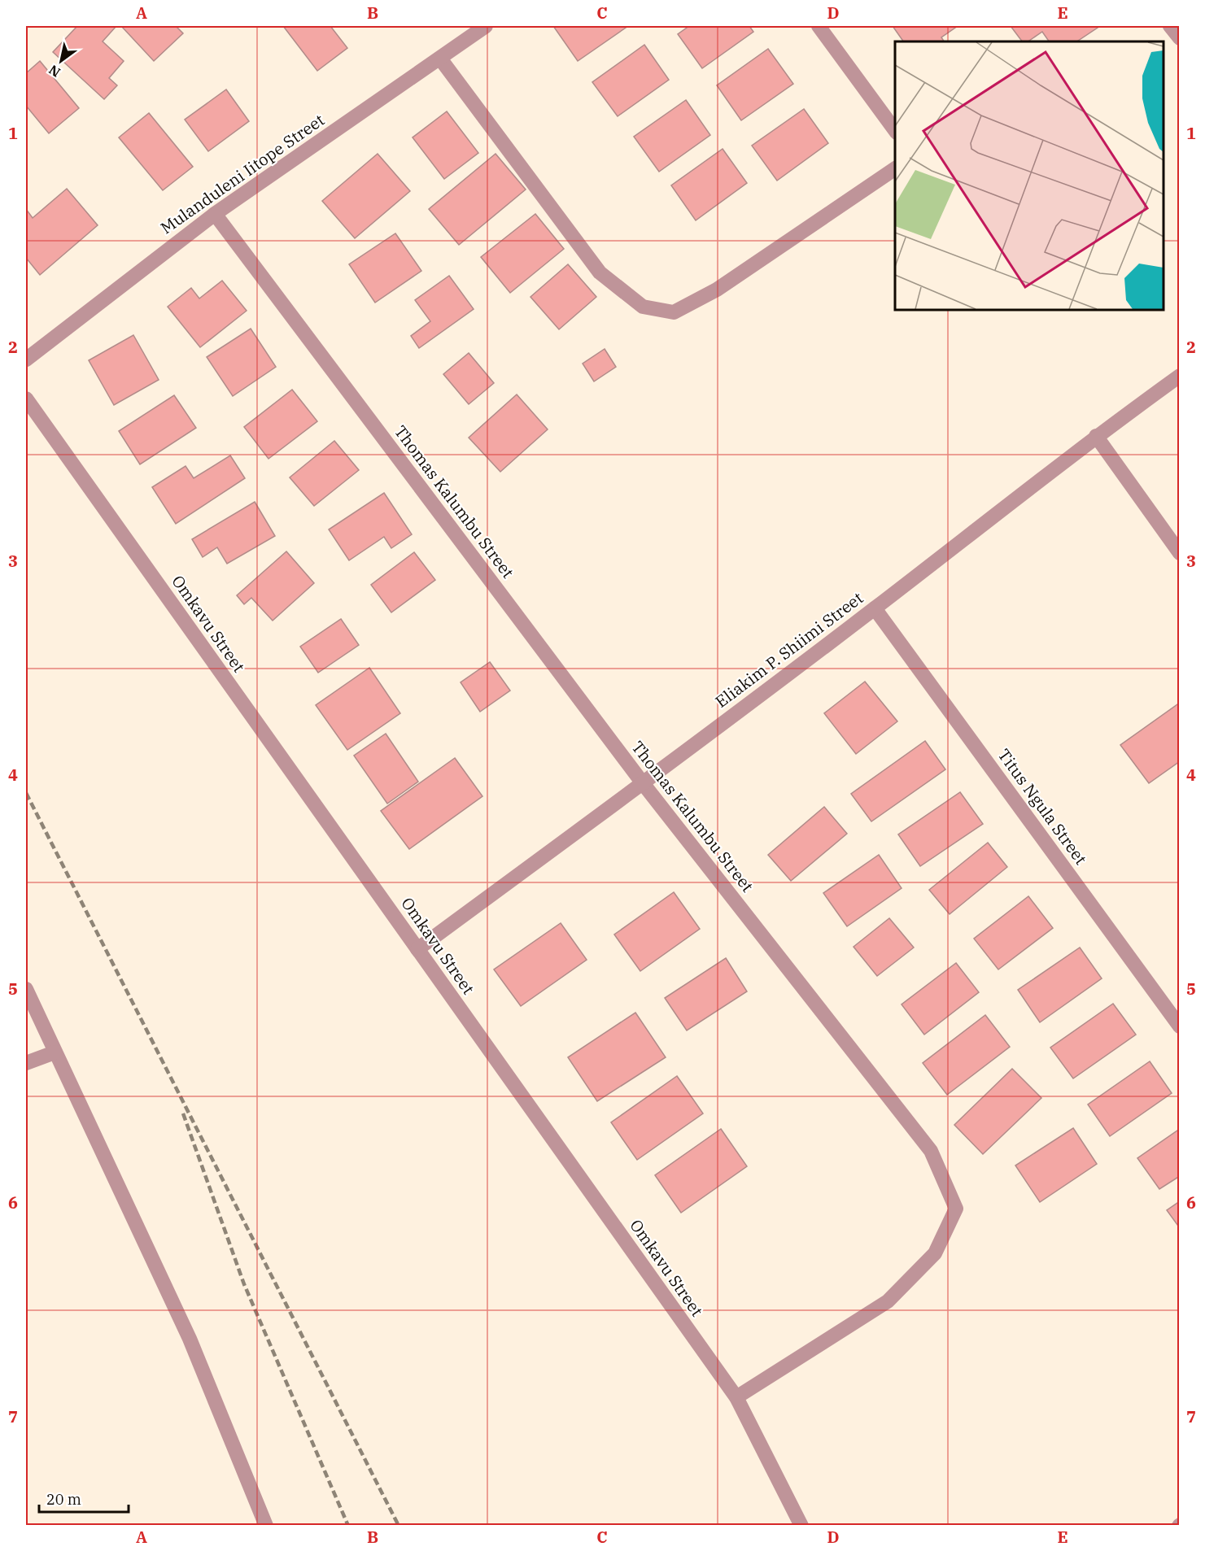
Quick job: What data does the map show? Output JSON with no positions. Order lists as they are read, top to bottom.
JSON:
{
  "streets": {
    "street": [
      "Mulanduleni Iitope Street",
      "Thomas Kalumbu Street",
      "Omkavu Street",
      "Eliakim P. Shiimi Street",
      "Titus Ngula Street"
    ]
  },
  "crossings": [
    ["Mulanduleni Iitope Street", "Thomas Kalumbu Street"],
    ["Thomas Kalumbu Street", "Omkavu Street"],
    ["Thomas Kalumbu Street", "Eliakim P. Shiimi Street"],
    ["Omkavu Street", "Eliakim P. Shiimi Street"],
    ["Eliakim P. Shiimi Street", "Titus Ngula Street"]
  ],
  "scale_bar": "20 m",
  "north": "bottom left",
  "grid": {
    "columns": [
      "A",
      "B",
      "C",
      "D",
      "E"
    ],
    "rows": [
      "1",
      "2",
      "3",
      "4",
      "5",
      "6",
      "7"
    ]
  }
}
